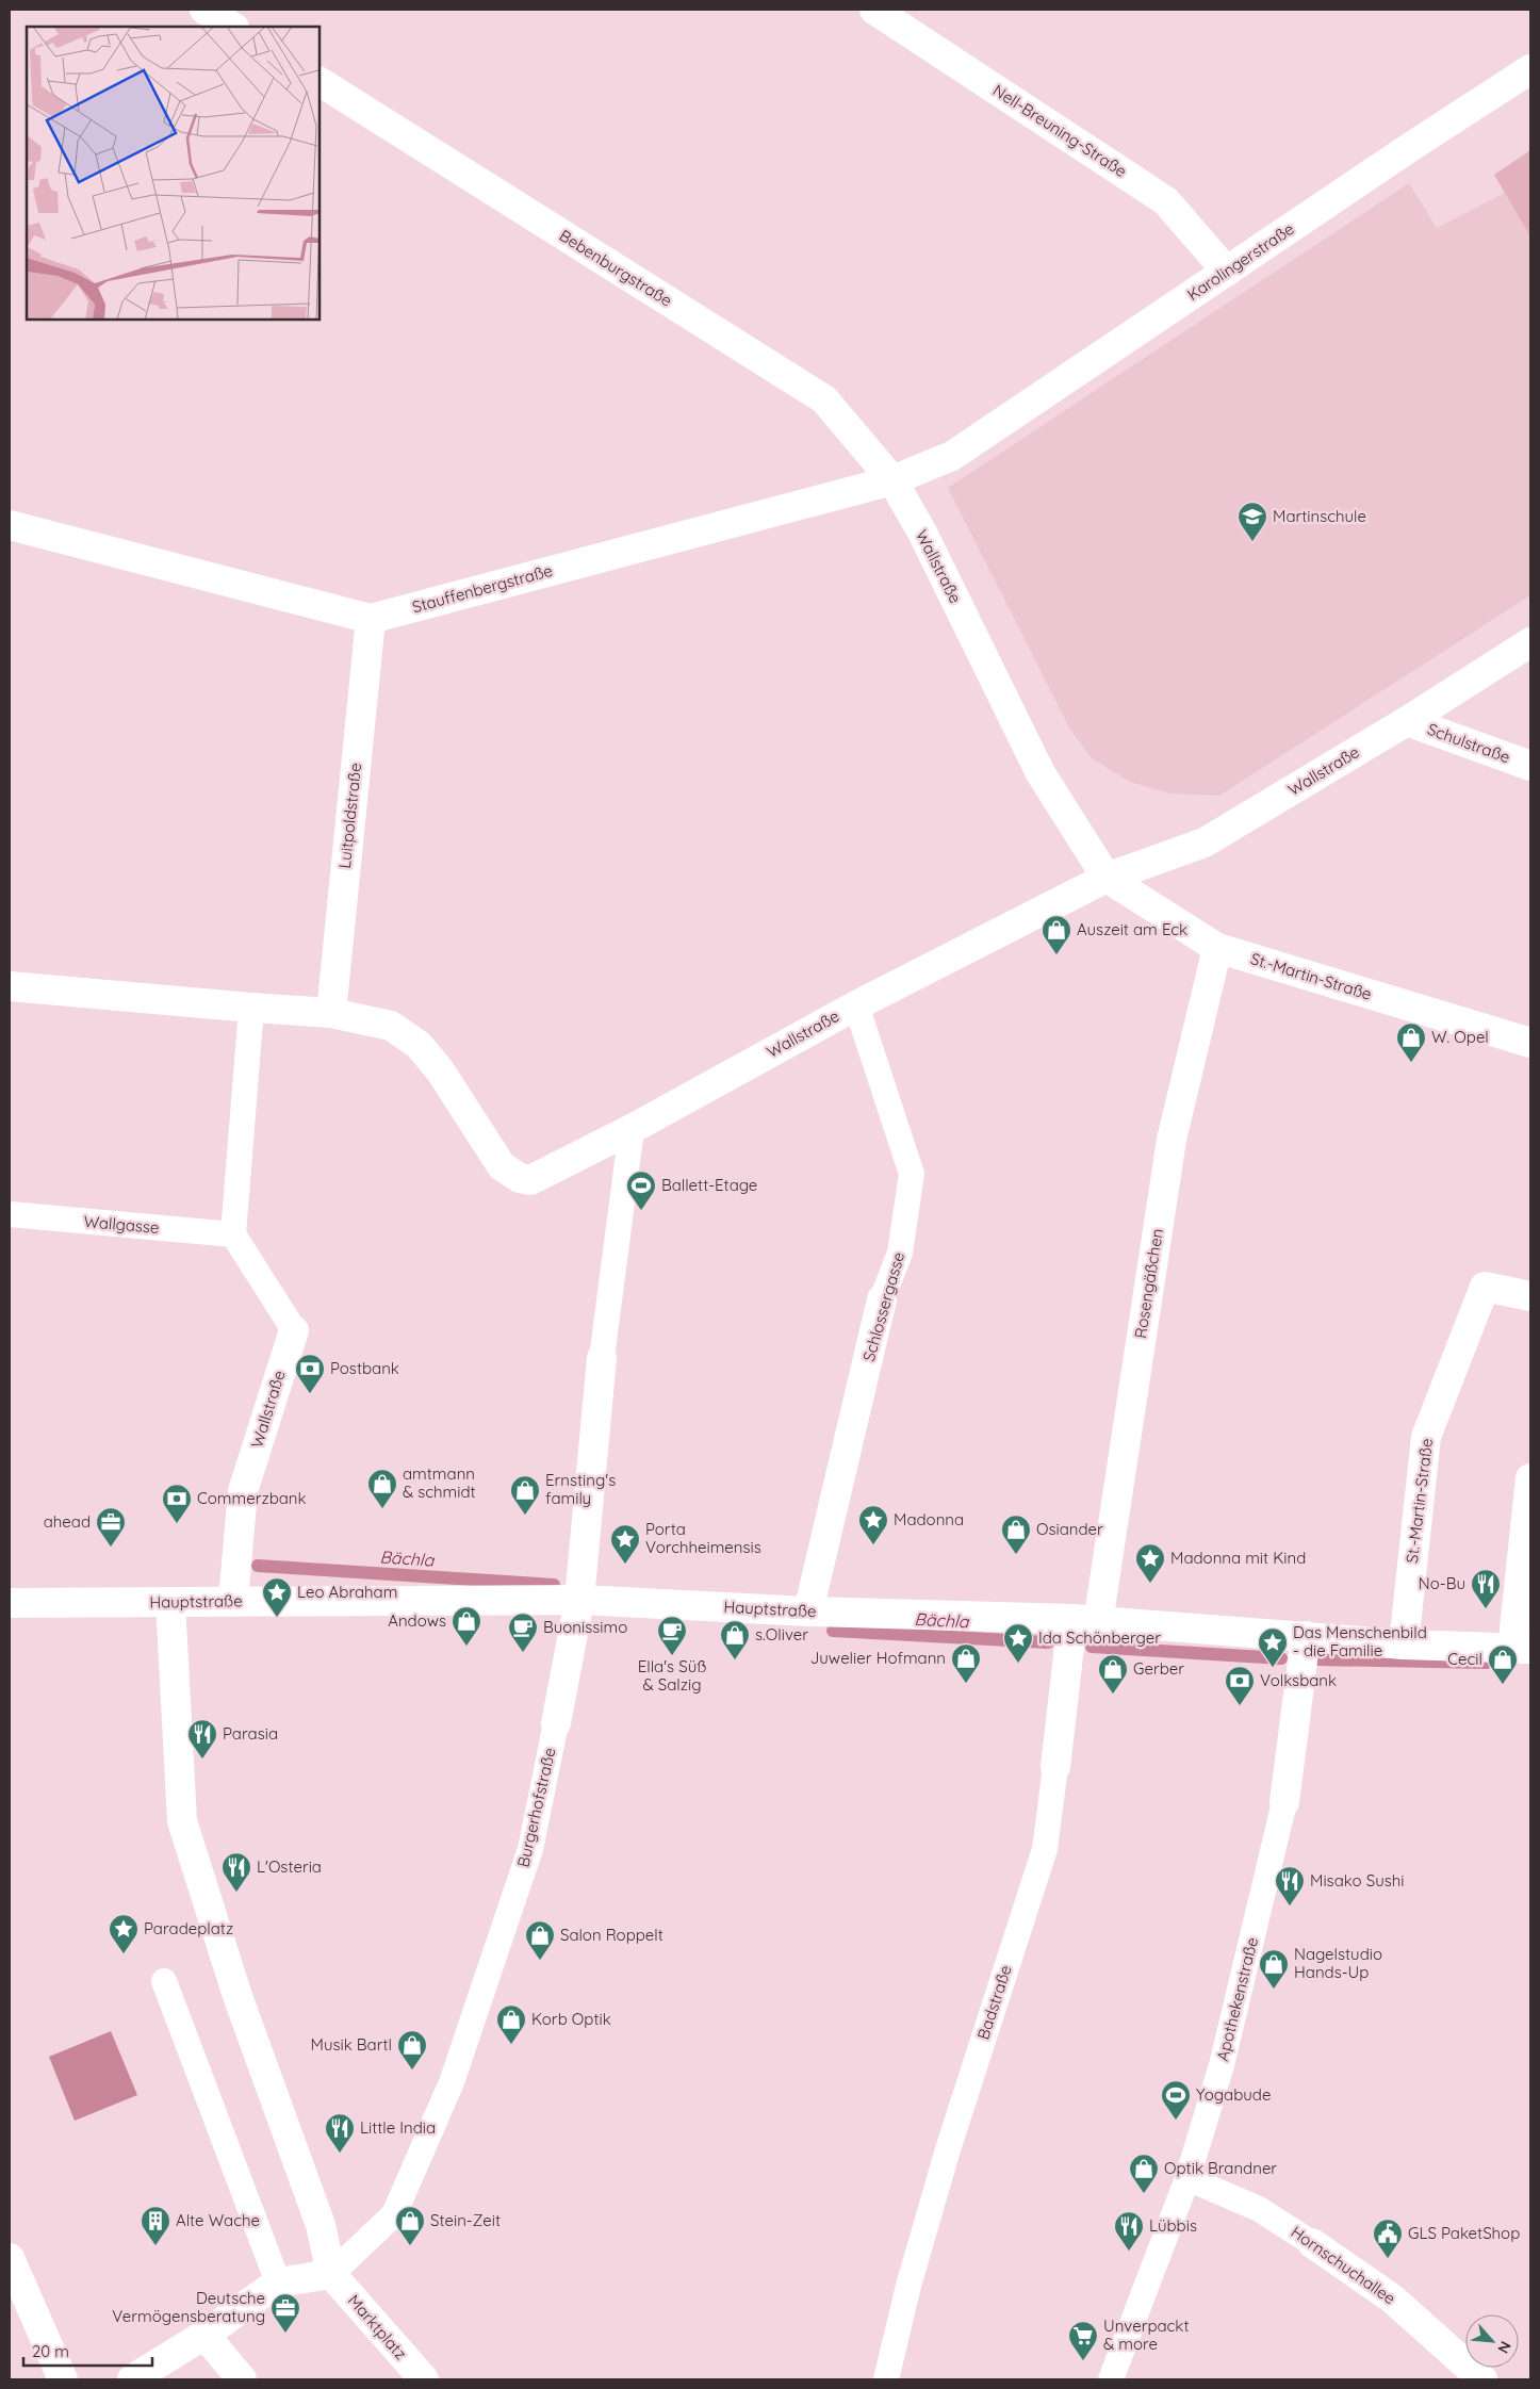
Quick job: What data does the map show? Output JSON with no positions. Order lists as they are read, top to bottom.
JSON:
{
  "streets": {
    "street": [
      "Nell-Breuning-Straße",
      "Karolingerstraße",
      "Bebenburgstraße",
      "Wallstraße",
      "Stauffenbergstraße",
      "Schulstraße",
      "Luitpoldstraße",
      "St.-Martin-Straße",
      "Rosengäßchen",
      "Schlossergasse",
      "Hauptstraße",
      "Burgerhofstraße",
      "Apothekenstraße",
      "Badstraße",
      "Hornschuchallee",
      "Marktplatz"
    ],
    "lane": ["Wallgasse"]
  },
  "crossings": [
    ["Nell-Breuning-Straße", "Karolingerstraße"],
    ["Karolingerstraße", "Stauffenbergstraße"],
    ["Bebenburgstraße", "Wallstraße"],
    ["Bebenburgstraße", "Stauffenbergstraße"],
    ["Wallstraße", "Stauffenbergstraße"],
    ["Wallstraße", "Schulstraße"],
    ["Wallstraße", "Luitpoldstraße"],
    ["Wallstraße", "St.-Martin-Straße"],
    ["Wallstraße", "Wallgasse"],
    ["Wallstraße", "Schlossergasse"],
    ["Wallstraße", "Hauptstraße"],
    ["Stauffenbergstraße", "Luitpoldstraße"],
    ["St.-Martin-Straße", "Rosengäßchen"],
    ["St.-Martin-Straße", "Hauptstraße"],
    ["Rosengäßchen", "Hauptstraße"],
    ["Rosengäßchen", "Badstraße"],
    ["Schlossergasse", "Hauptstraße"],
    ["Hauptstraße", "Burgerhofstraße"],
    ["Hauptstraße", "Apothekenstraße"],
    ["Hauptstraße", "Badstraße"],
    ["Burgerhofstraße", "Marktplatz"],
    ["Apothekenstraße", "Hornschuchallee"]
  ],
  "water": ["Bächla"],
  "places": {
    "school or university": ["Martinschule"],
    "shop": [
      "Auszeit am Eck",
      "W. Opel",
      "amtmann & schmidt",
      "Ernsting's family",
      "Osiander",
      "Andows",
      "s.Oliver",
      "Juwelier Hofmann",
      "Cecil",
      "Gerber",
      "Salon Roppelt",
      "Nagelstudio Hands-Up",
      "Korb Optik",
      "Musik Bartl",
      "Optik Brandner",
      "Stein-Zeit"
    ],
    "sports": ["Ballett-Etage", "Yogabude"],
    "bank": ["Postbank", "Commerzbank", "Volksbank"],
    "place": [
      "Madonna",
      "Porta Vorchheimensis",
      "Madonna mit Kind",
      "Leo Abraham",
      "Ida Schönberger",
      "Das Menschenbild - die Familie",
      "Paradeplatz"
    ],
    "office": ["ahead", "Deutsche Vermögensberatung"],
    "restaurant": [
      "No-Bu",
      "Parasia",
      "L'Osteria",
      "Misako Sushi",
      "Little India",
      "Lübbis"
    ],
    "cafe": ["Buonissimo", "Ella's Süß & Salzig"],
    "building": ["Alte Wache"],
    "public building": ["GLS PaketShop"],
    "supermarket": ["Unverpackt & more"]
  },
  "scale_bar": "20 m",
  "north": "bottom right"
}
